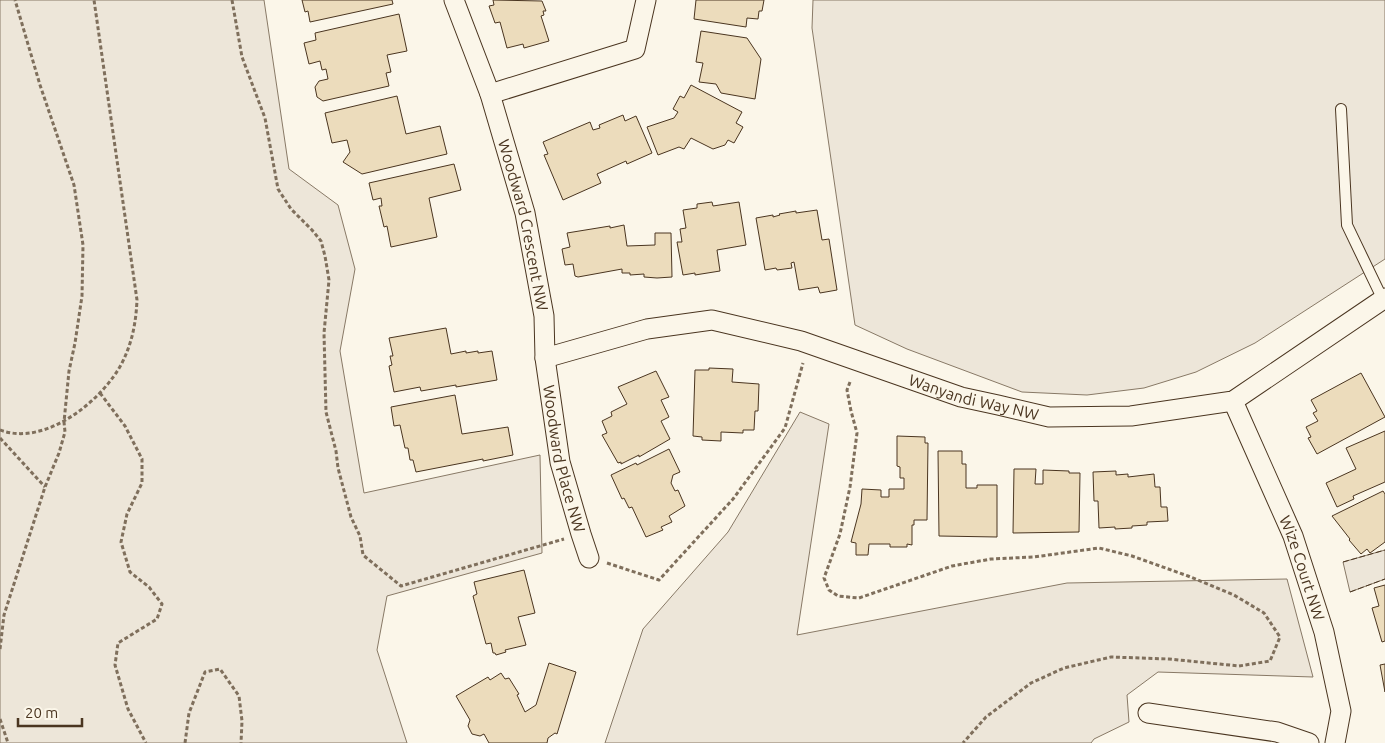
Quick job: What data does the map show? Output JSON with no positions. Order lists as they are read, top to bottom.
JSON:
{
  "streets": {
    "street": [
      "Woodward Crescent NW",
      "Wanyandi Way NW",
      "Woodward Place NW",
      "Wize Court NW"
    ]
  },
  "crossings": [
    ["Woodward Crescent NW", "Wanyandi Way NW"],
    ["Woodward Crescent NW", "Woodward Place NW"],
    ["Wanyandi Way NW", "Woodward Place NW"],
    ["Wanyandi Way NW", "Wize Court NW"]
  ],
  "scale_bar": "20 m"
}
